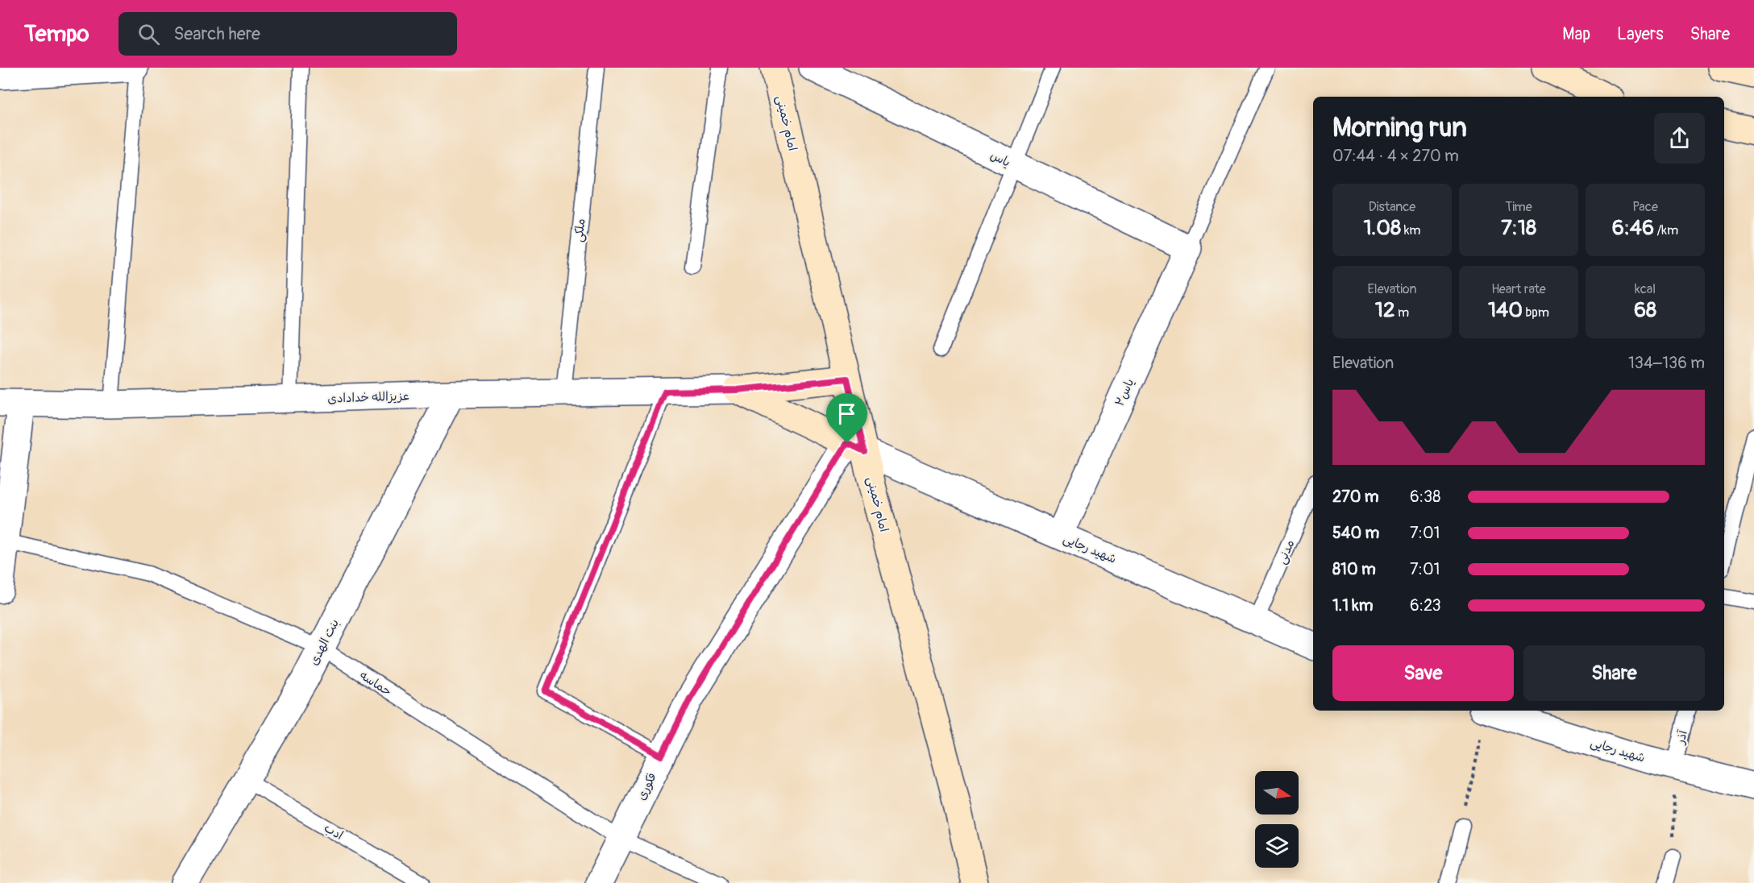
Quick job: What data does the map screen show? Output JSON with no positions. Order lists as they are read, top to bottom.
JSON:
{
  "streets": {
    "main road": ["امام خمینی"],
    "street": [
      "یاس",
      "یاس۲",
      "عزیزالله خدادادی",
      "شهید رجایی",
      "بنت الهدی",
      "فکوری"
    ],
    "lane": [
      "ملکی",
      "مدنی",
      "حماسه",
      "آذر",
      "ادب"
    ]
  },
  "crossings": [
    ["امام خمینی", "شهید رجایی"],
    ["امام خمینی", "فکوری"],
    ["یاس", "یاس۲"],
    ["ملکی", "عزیزالله خدادادی"],
    ["یاس۲", "شهید رجایی"],
    ["عزیزالله خدادادی", "بنت الهدی"],
    ["شهید رجایی", "مدنی"],
    ["شهید رجایی", "آذر"],
    ["شهید رجایی", "فکوری"],
    ["بنت الهدی", "حماسه"],
    ["بنت الهدی", "ادب"],
    ["حماسه", "فکوری"]
  ],
  "north": "right",
  "page": {
    "header": "Tempo",
    "search": "Search here",
    "nav": ["Map", "Layers", "Share"],
    "heading": ["Morning run", "07:44 · 4 × 270 m"],
    "stats": [
      ["Distance", "1.08 km"],
      ["Time", "7:18"],
      ["Pace", "6:46 /km"],
      ["Elevation", "12 m"],
      ["Heart rate", "140 bpm"],
      ["kcal", "68"]
    ],
    "chart": ["Elevation", "134–136 m"],
    "list": [
      {
        "name": "270 m",
        "note": "6:38"
      },
      {
        "name": "540 m",
        "note": "7:01"
      },
      {
        "name": "810 m",
        "note": "7:01"
      },
      {
        "name": "1.1 km",
        "note": "6:23"
      }
    ],
    "buttons": ["Save", "Share"]
  }
}
